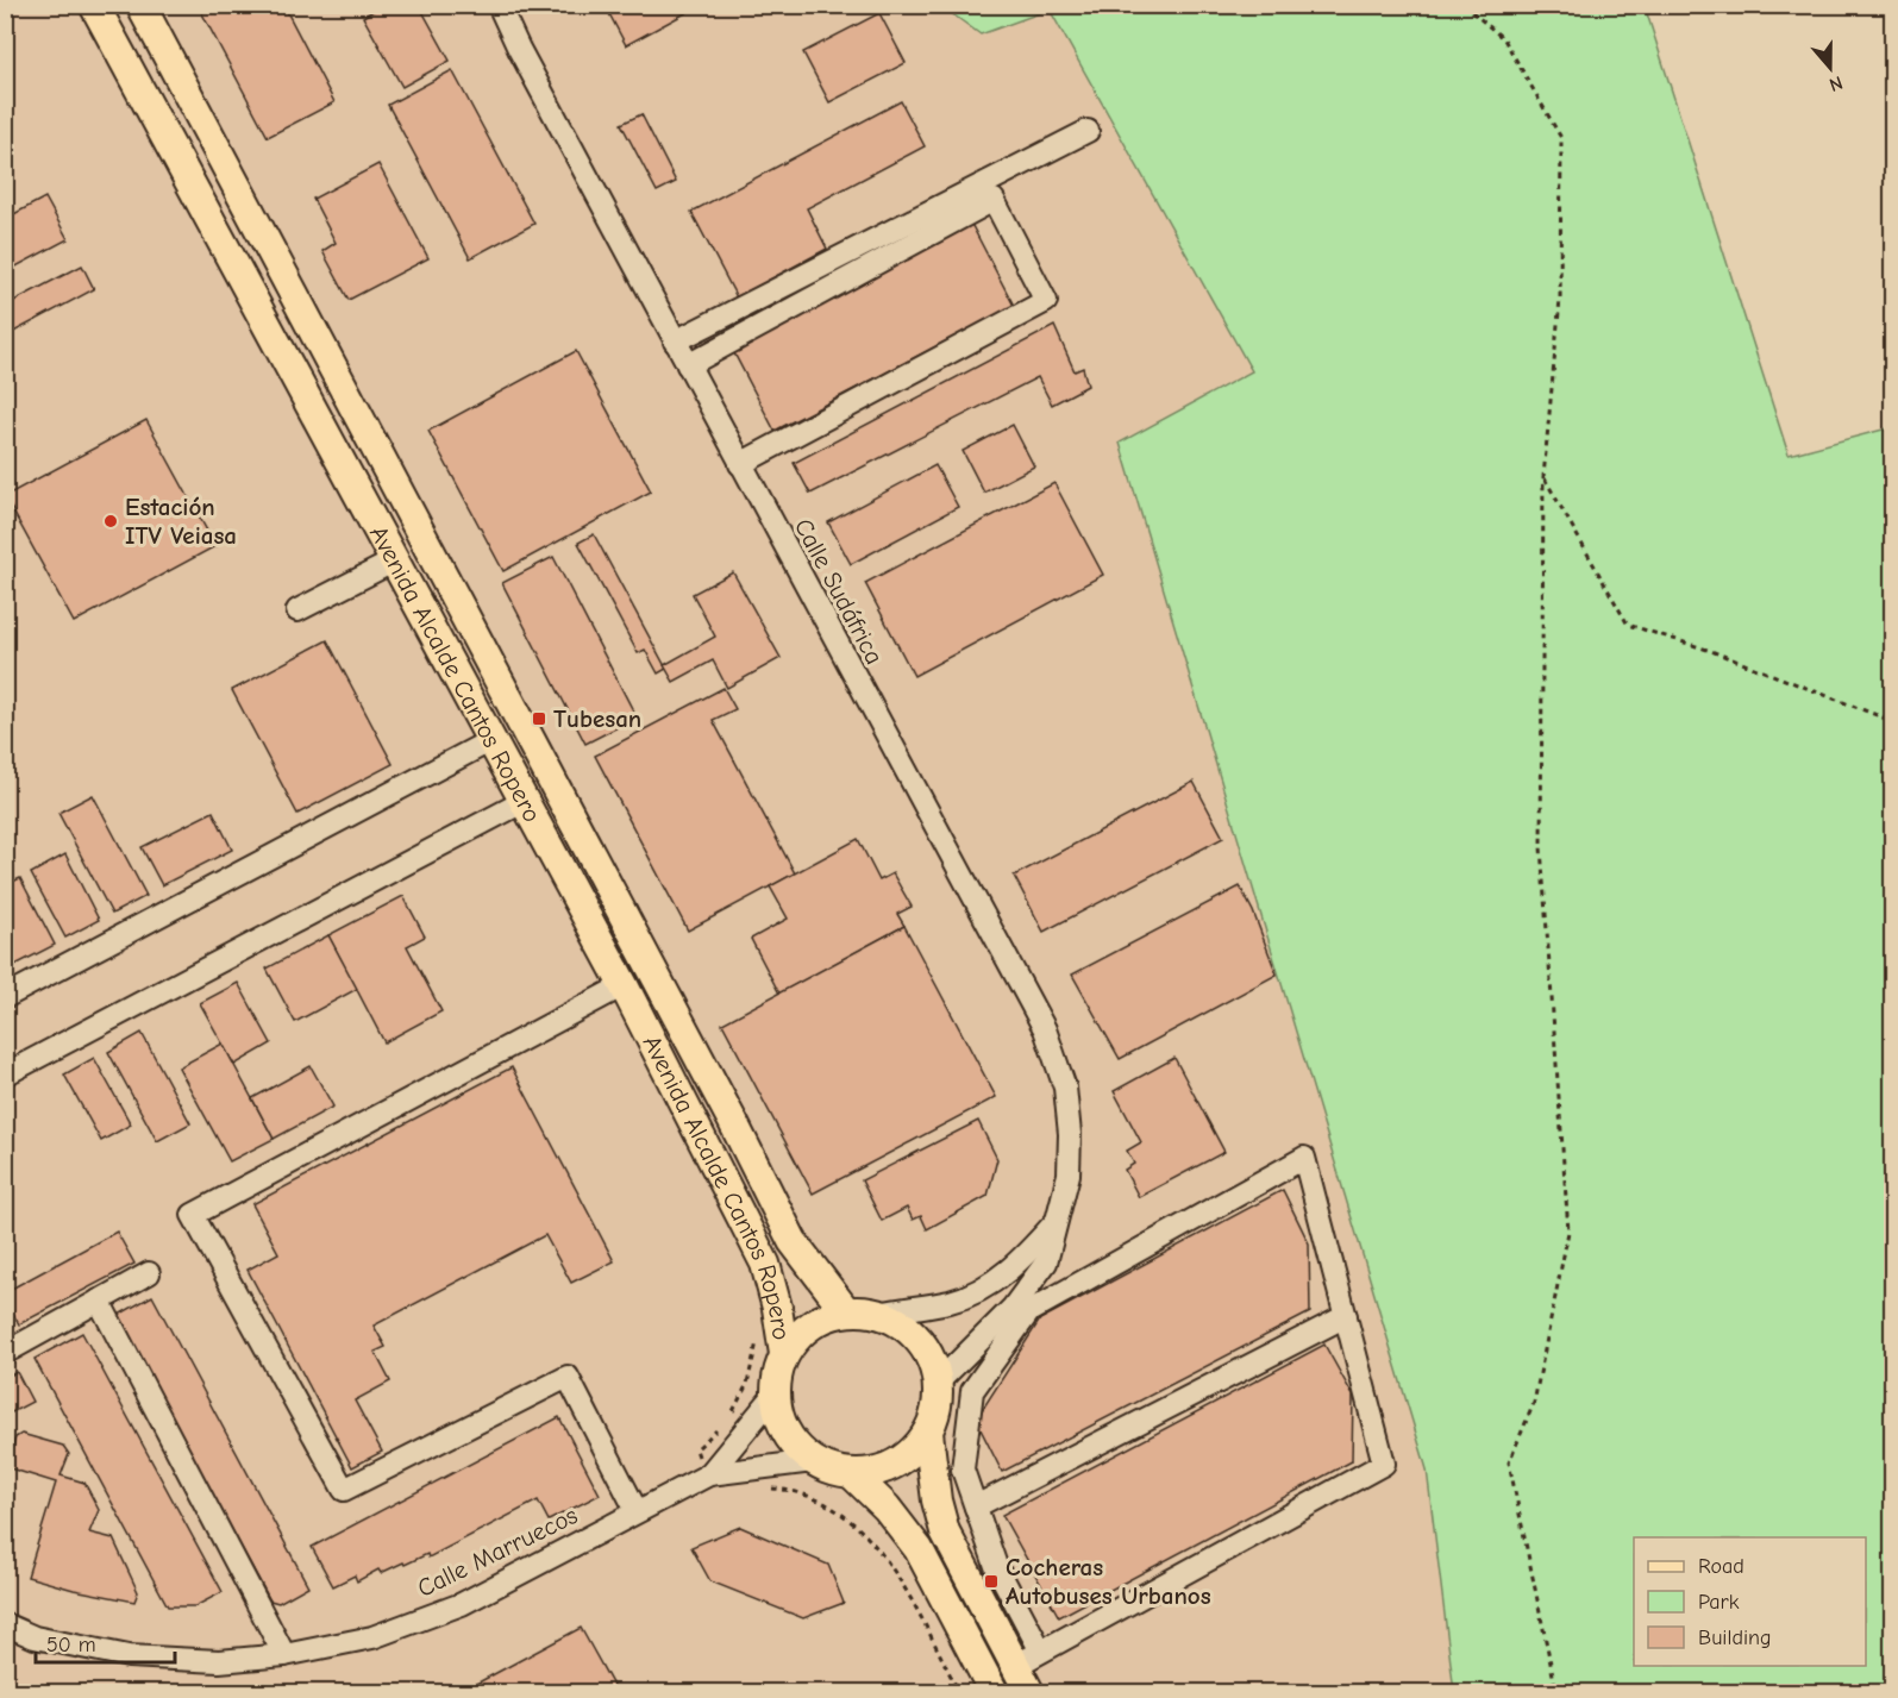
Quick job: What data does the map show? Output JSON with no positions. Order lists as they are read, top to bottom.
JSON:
{
  "streets": {
    "main road": ["Avenida Alcalde Cantos Ropero"],
    "street": ["Calle Sudáfrica", "Calle Marruecos"]
  },
  "crossings": [
    ["Calle Sudáfrica", "Avenida Alcalde Cantos Ropero"],
    ["Calle Sudáfrica", "Calle Marruecos"],
    ["Avenida Alcalde Cantos Ropero", "Calle Marruecos"]
  ],
  "places": {
    "other": ["Estación ITV Veiasa"],
    "transit": ["Tubesan", "Cocheras Autobuses Urbanos"]
  },
  "legend": ["Road", "Park", "Building"],
  "scale_bar": "50 m",
  "north": "bottom"
}
